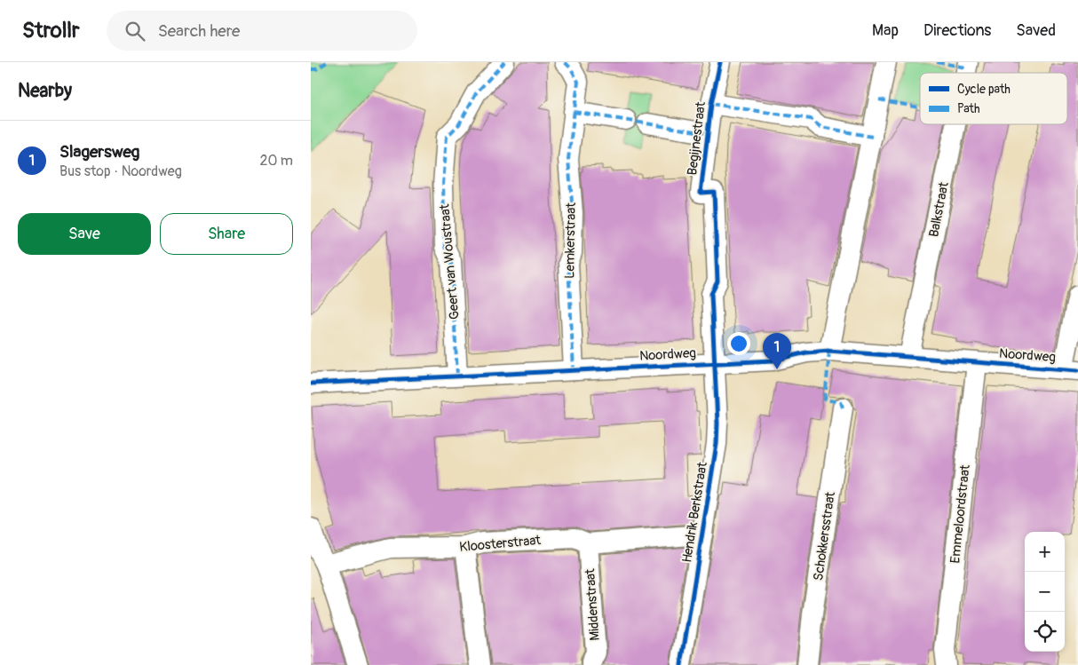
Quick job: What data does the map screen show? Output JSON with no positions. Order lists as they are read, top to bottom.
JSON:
{
  "streets": {
    "street": [
      "Begijnestraat",
      "Balkstraat",
      "Lemkerstraat",
      "Geert van Woustraat",
      "Noordweg",
      "Hendrik Berkstraat",
      "Emmeloordstraat",
      "Schokkersstraat",
      "Kloosterstraat",
      "Middenstraat"
    ]
  },
  "crossings": [
    ["Begijnestraat", "Noordweg"],
    ["Begijnestraat", "Hendrik Berkstraat"],
    ["Balkstraat", "Noordweg"],
    ["Lemkerstraat", "Noordweg"],
    ["Geert van Woustraat", "Noordweg"],
    ["Noordweg", "Hendrik Berkstraat"],
    ["Noordweg", "Emmeloordstraat"],
    ["Hendrik Berkstraat", "Kloosterstraat"],
    ["Kloosterstraat", "Middenstraat"]
  ],
  "legend": ["Cycle path", "Path"],
  "page": {
    "header": "Strollr",
    "search": "Search here",
    "nav": ["Map", "Directions", "Saved"],
    "heading": "Nearby",
    "list": [
      {
        "mark": "1",
        "name": "Slagersweg",
        "note": "Bus stop · Noordweg",
        "value": "20 m"
      }
    ],
    "buttons": ["Save", "Share"],
    "pins": "1",
    "map_buttons": ["+", "−"]
  }
}
